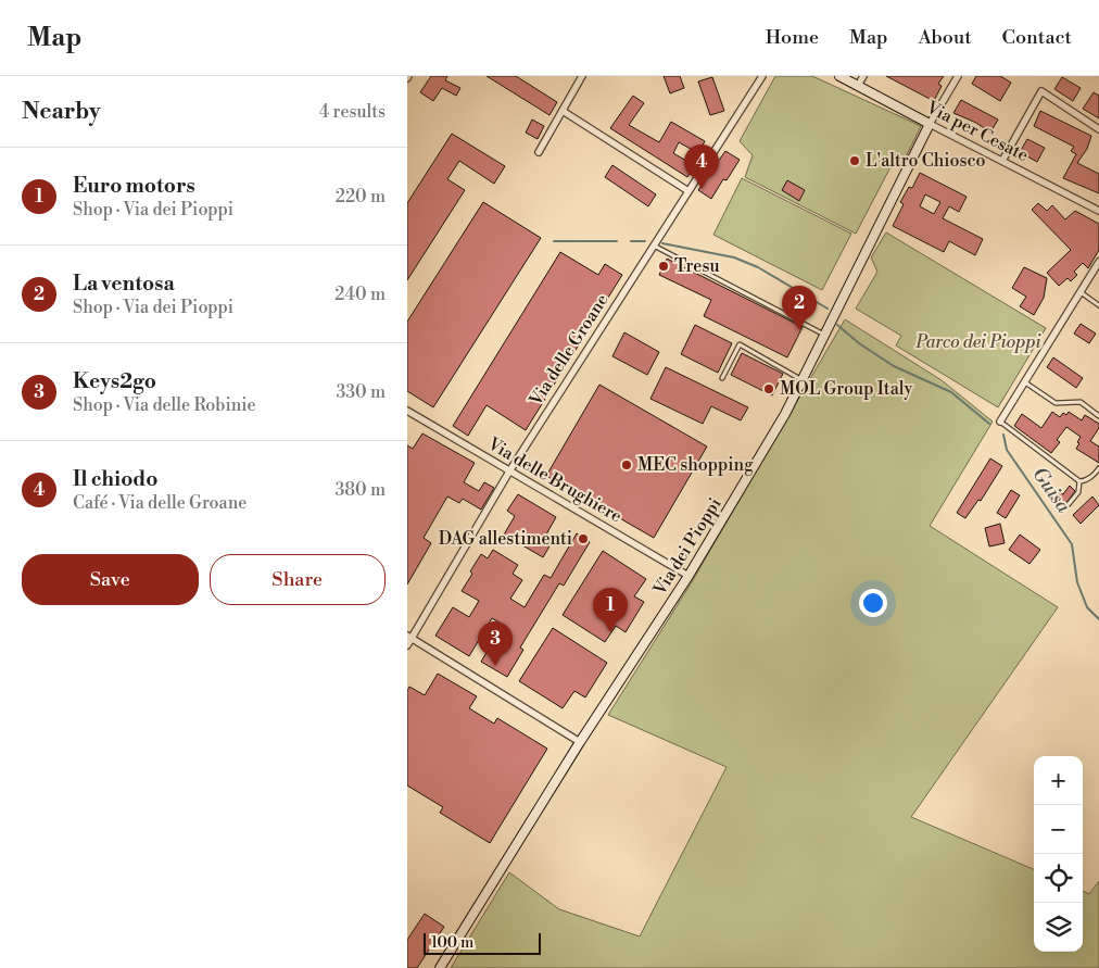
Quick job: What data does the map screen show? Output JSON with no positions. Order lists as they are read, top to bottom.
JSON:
{
  "streets": {
    "street": [
      "Via per Cesate",
      "Via delle Groane",
      "Via delle Brughiere",
      "Via dei Pioppi"
    ]
  },
  "crossings": [
    ["Via per Cesate", "Via dei Pioppi"],
    ["Via delle Groane", "Via delle Brughiere"],
    ["Via delle Brughiere", "Via dei Pioppi"]
  ],
  "water": ["Guisa"],
  "parks": ["Parco dei Pioppi"],
  "places": [
    "L'altro Chiosco",
    "Tresu",
    "MOL Group Italy",
    "MEC shopping",
    "DAG allestimenti"
  ],
  "scale_bar": "100 m",
  "page": {
    "header": "Map",
    "nav": [
      "Home",
      "Map",
      "About",
      "Contact"
    ],
    "heading": ["Nearby", "4 results"],
    "pins": [
      "4",
      "2",
      "1",
      "3"
    ],
    "list": [
      {
        "mark": "1",
        "name": "Euro motors",
        "note": "Shop · Via dei Pioppi",
        "value": "220 m"
      },
      {
        "mark": "2",
        "name": "La ventosa",
        "note": "Shop · Via dei Pioppi",
        "value": "240 m"
      },
      {
        "mark": "3",
        "name": "Keys2go",
        "note": "Shop · Via delle Robinie",
        "value": "330 m"
      },
      {
        "mark": "4",
        "name": "Il chiodo",
        "note": "Café · Via delle Groane",
        "value": "380 m"
      }
    ],
    "buttons": ["Save", "Share"],
    "map_buttons": ["+", "−"],
    "scale": "100 m"
  }
}
